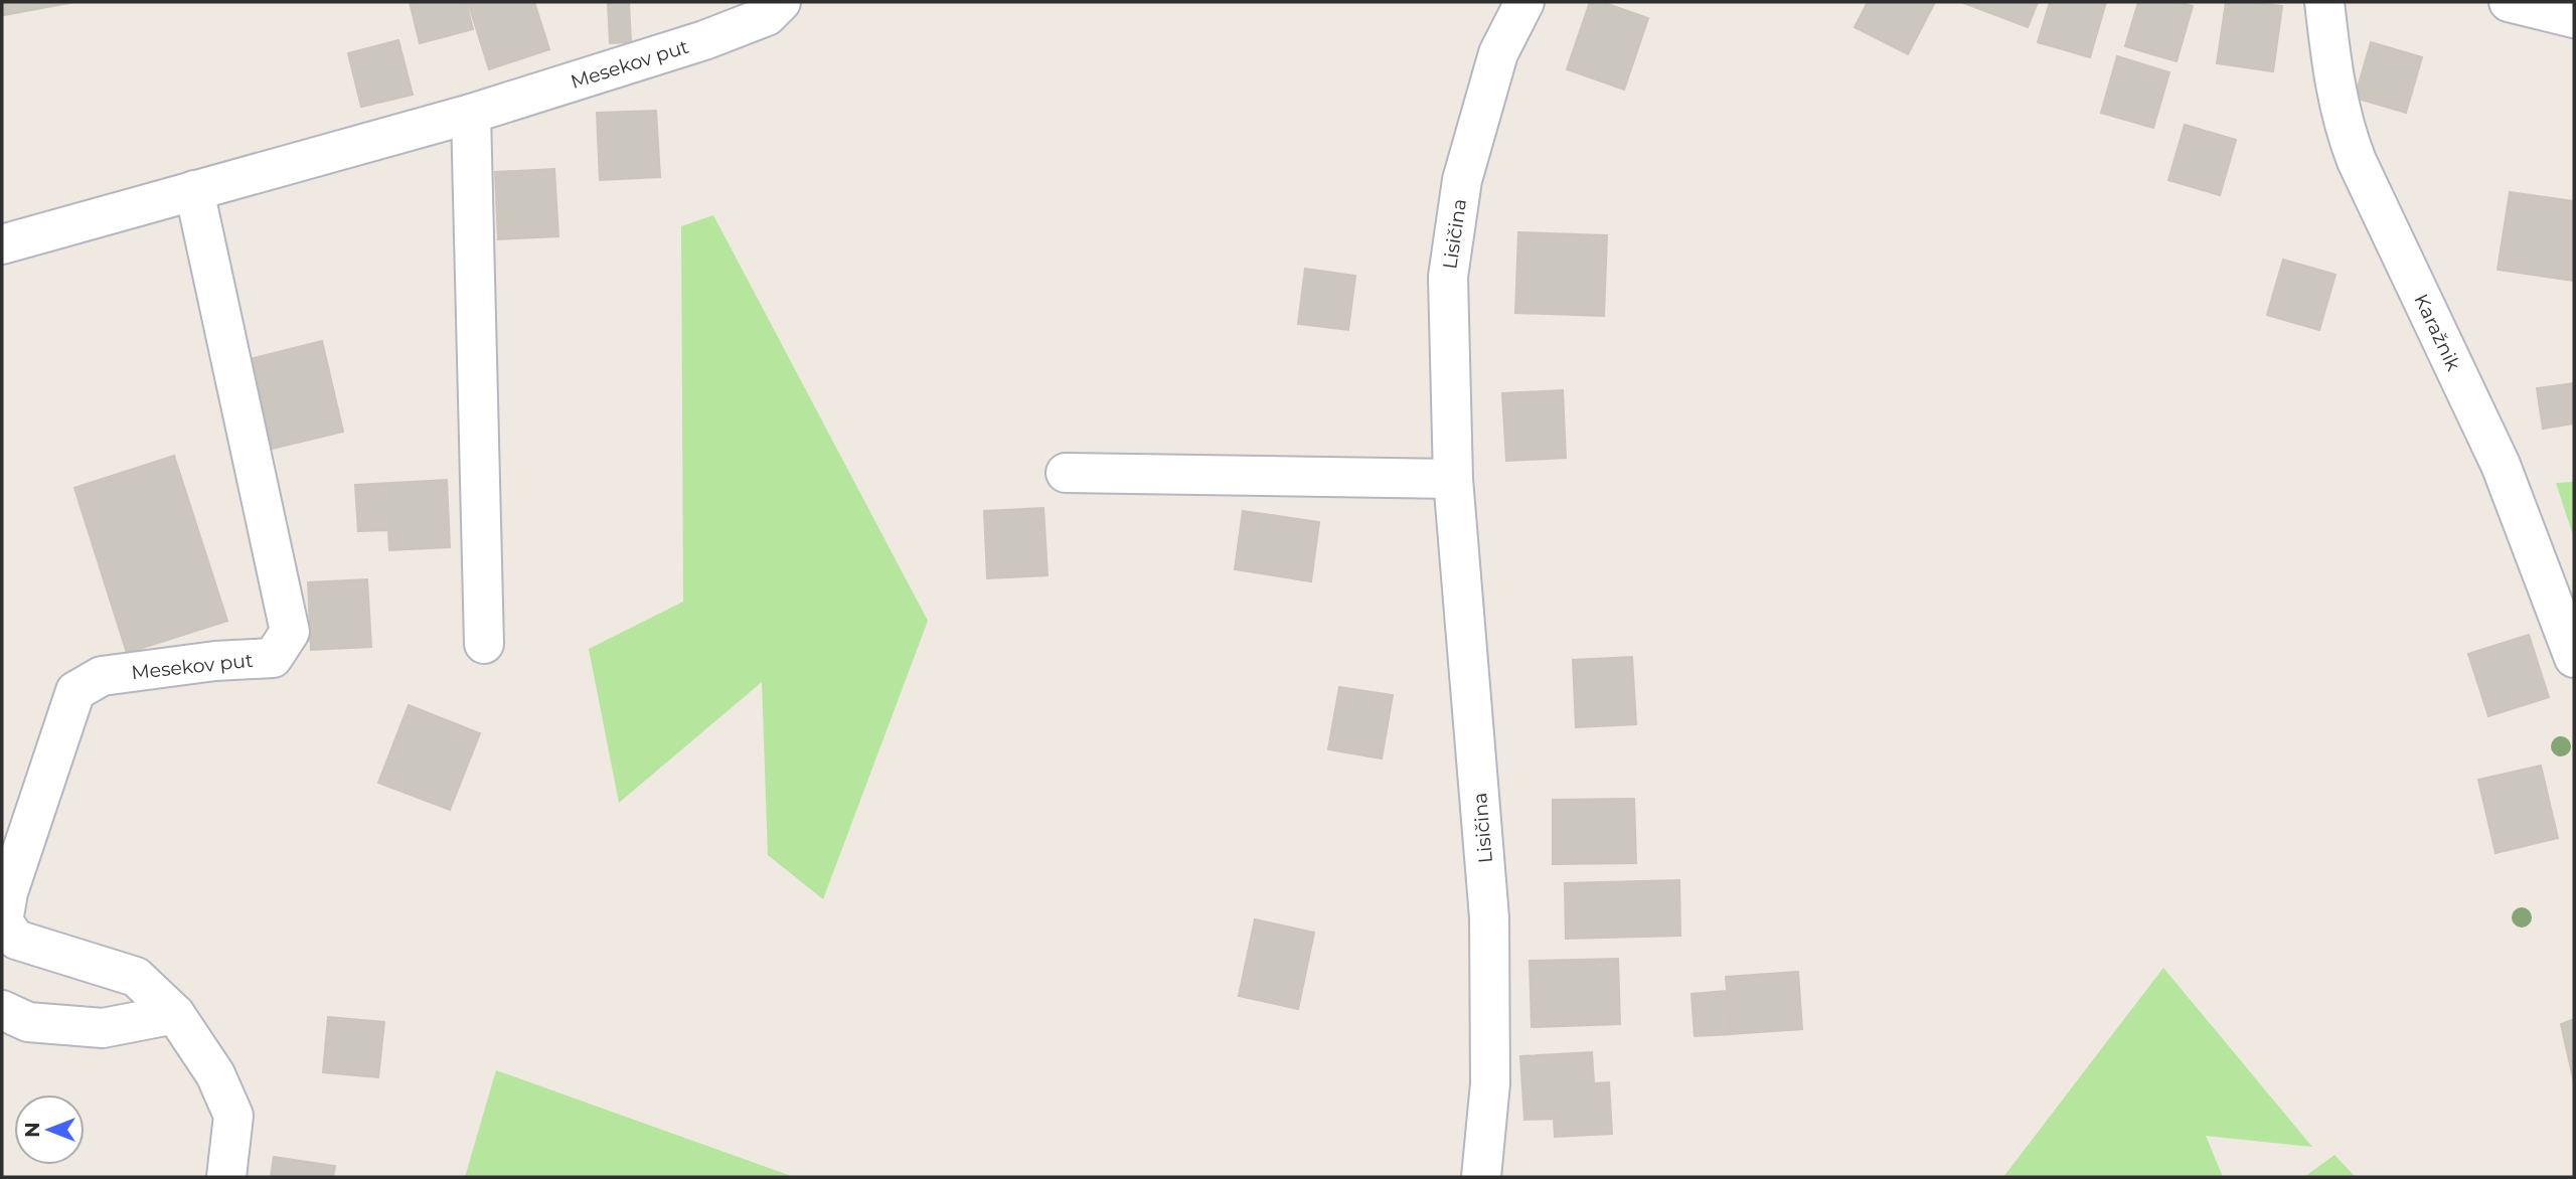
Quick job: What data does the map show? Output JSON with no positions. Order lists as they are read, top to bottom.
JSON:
{
  "streets": {
    "street": ["Mesekov put", "Lisičina", "Karažnik"]
  },
  "north": "left"
}
